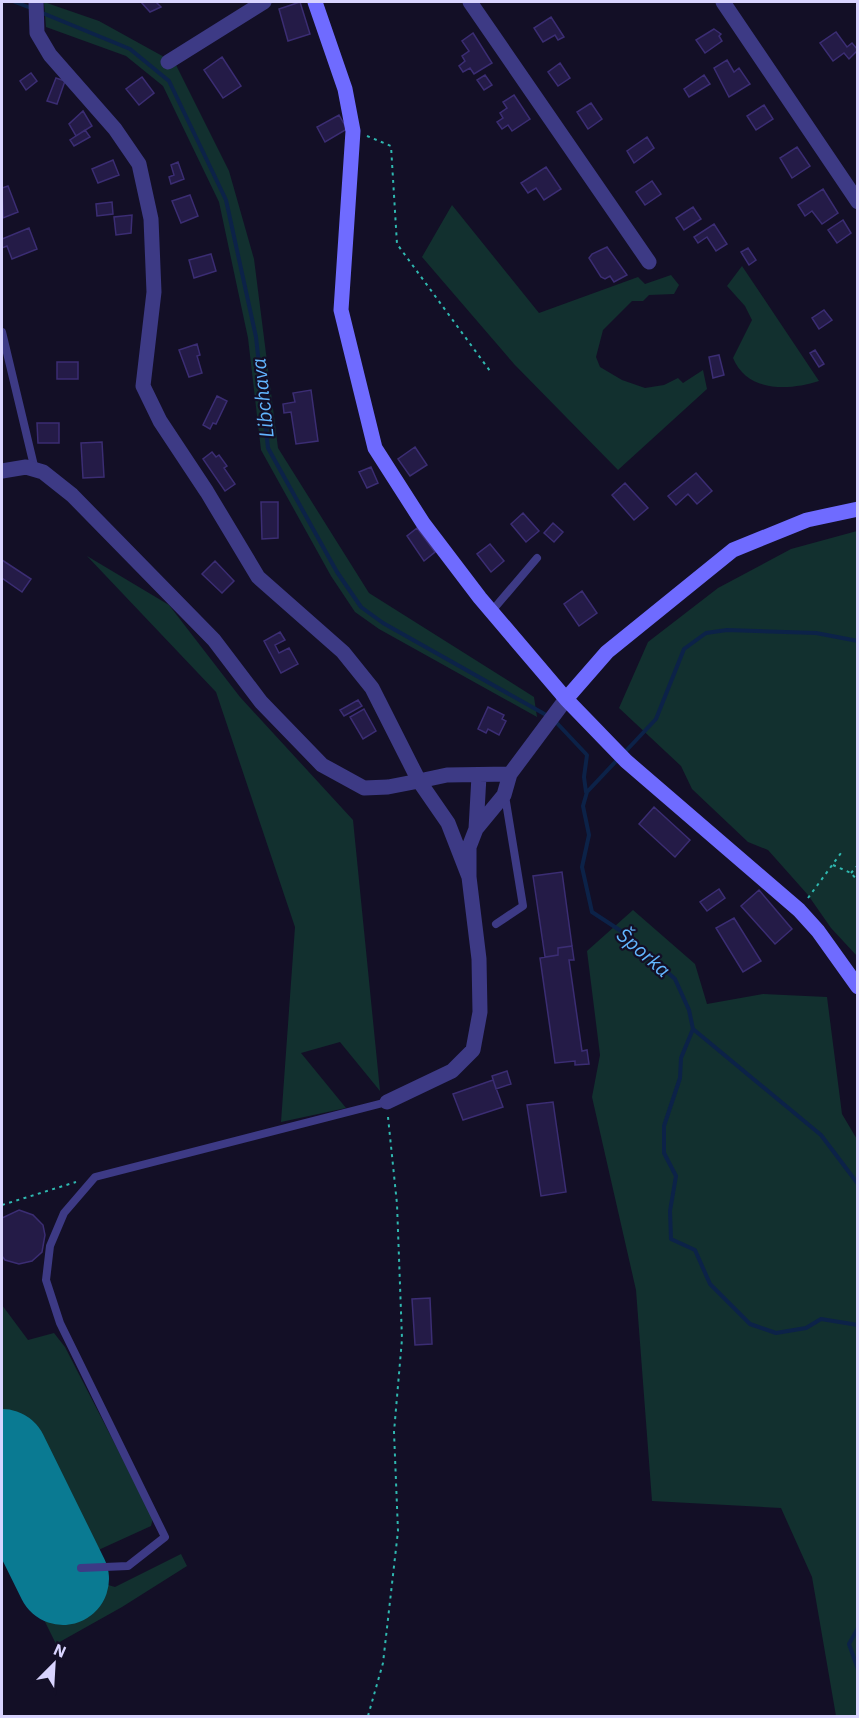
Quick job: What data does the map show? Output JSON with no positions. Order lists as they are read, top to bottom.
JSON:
{
  "water": ["Libchava", "Šporka"],
  "north": "top right"
}
